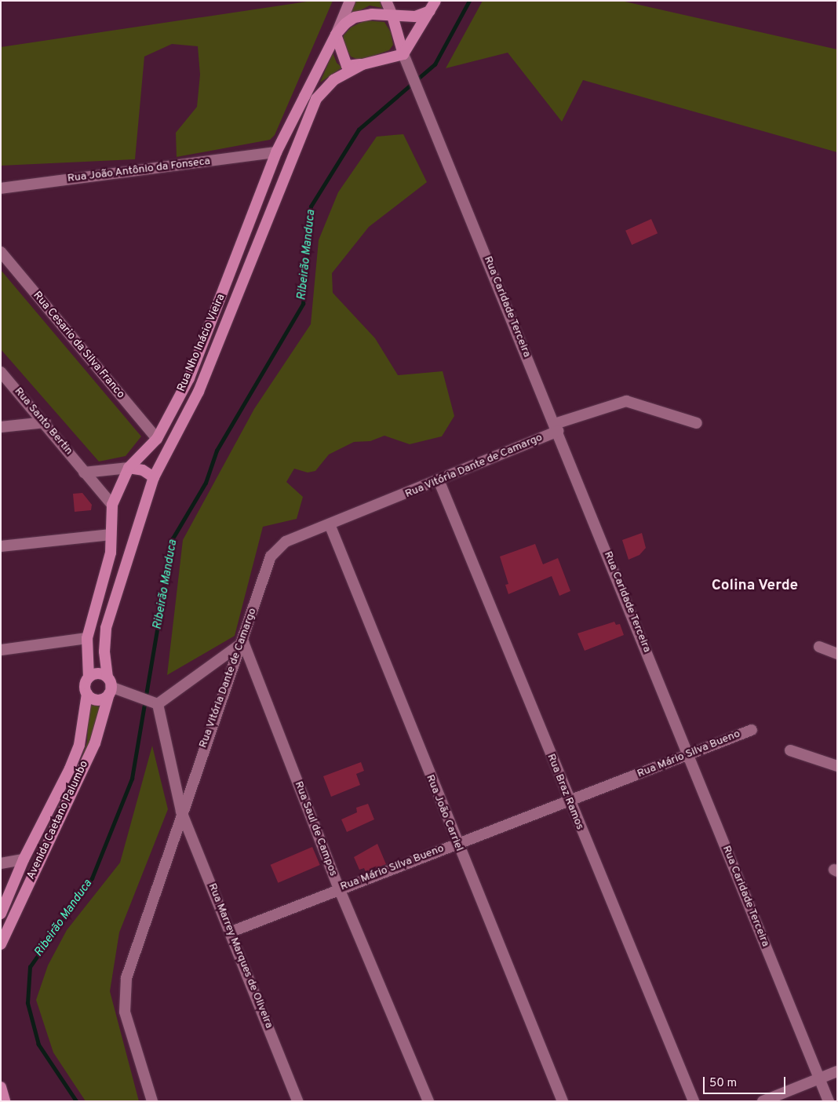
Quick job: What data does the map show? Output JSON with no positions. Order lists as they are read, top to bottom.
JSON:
{
  "streets": {
    "main road": ["Rua Nho Inácio Vieira", "Avenida Caetano Palumbo"],
    "street": [
      "Rua João Antônio da Fonseca",
      "Rua Caridade Terceira",
      "Rua Cesario da Silva Franco",
      "Rua Santo Bertin",
      "Rua Vitória Dante de Camargo",
      "Rua Mário Silva Bueno",
      "Rua Braz Ramos",
      "Rua João Carriel",
      "Rua Saul de Campos",
      "Rua Marrey Marques de Oliveira"
    ]
  },
  "crossings": [
    ["Rua João Antônio da Fonseca", "Rua Nho Inácio Vieira"],
    ["Rua Caridade Terceira", "Rua Vitória Dante de Camargo"],
    ["Rua Caridade Terceira", "Rua Mário Silva Bueno"],
    ["Rua Nho Inácio Vieira", "Rua Cesario da Silva Franco"],
    ["Rua Nho Inácio Vieira", "Rua Santo Bertin"],
    ["Rua Nho Inácio Vieira", "Avenida Caetano Palumbo"],
    ["Rua Vitória Dante de Camargo", "Rua Braz Ramos"],
    ["Rua Vitória Dante de Camargo", "Rua João Carriel"],
    ["Rua Vitória Dante de Camargo", "Rua Saul de Campos"],
    ["Rua Vitória Dante de Camargo", "Rua Marrey Marques de Oliveira"],
    ["Rua Mário Silva Bueno", "Rua Braz Ramos"],
    ["Rua Mário Silva Bueno", "Rua João Carriel"],
    ["Rua Mário Silva Bueno", "Rua Saul de Campos"],
    ["Rua Mário Silva Bueno", "Rua Marrey Marques de Oliveira"]
  ],
  "districts": ["Colina Verde"],
  "water": ["Ribeirão Manduca"],
  "scale_bar": "50 m"
}
